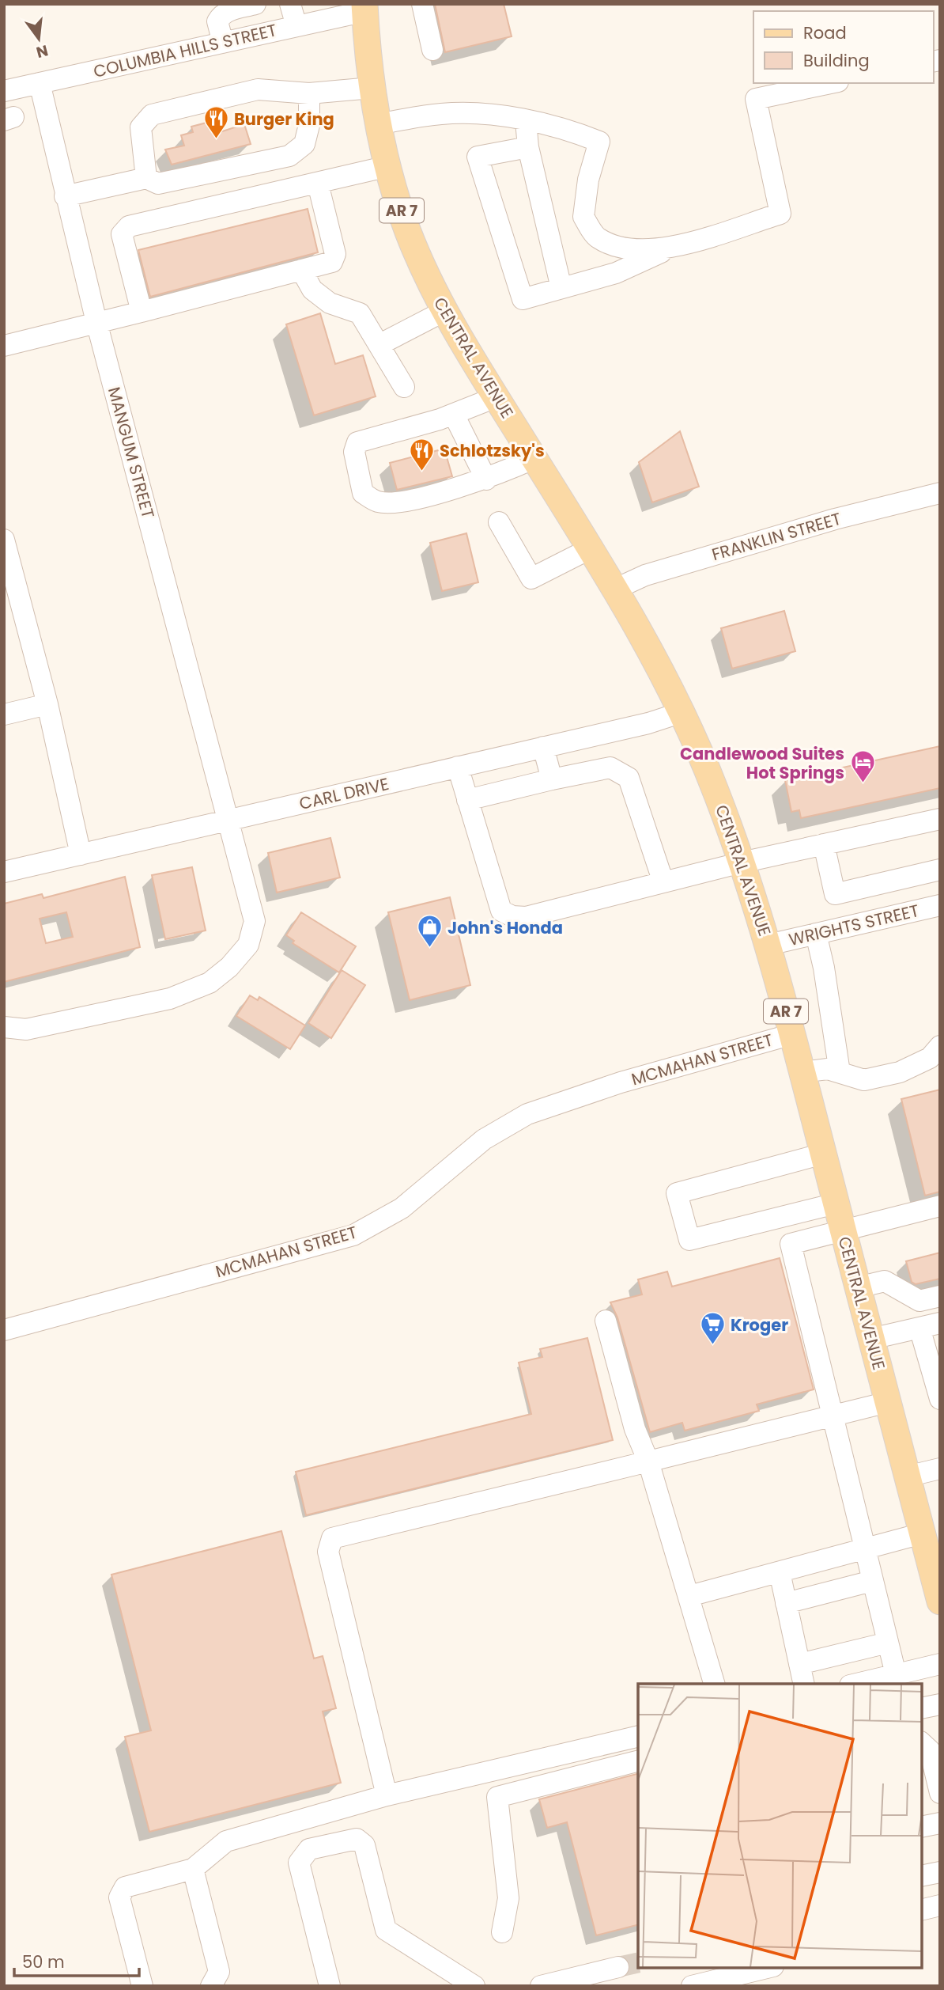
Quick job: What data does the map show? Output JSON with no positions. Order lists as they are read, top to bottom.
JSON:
{
  "streets": {
    "main road": ["AR 7", "CENTRAL AVENUE"],
    "street": [
      "COLUMBIA HILLS STREET",
      "MANGUM STREET",
      "FRANKLIN STREET",
      "CARL DRIVE",
      "WRIGHTS STREET",
      "MCMAHAN STREET"
    ]
  },
  "crossings": [
    ["COLUMBIA HILLS STREET", "CENTRAL AVENUE"],
    ["COLUMBIA HILLS STREET", "MANGUM STREET"],
    ["CENTRAL AVENUE", "FRANKLIN STREET"],
    ["CENTRAL AVENUE", "CARL DRIVE"],
    ["CENTRAL AVENUE", "WRIGHTS STREET"],
    ["CENTRAL AVENUE", "MCMAHAN STREET"],
    ["MANGUM STREET", "CARL DRIVE"]
  ],
  "places": {
    "restaurant": ["Burger King", "Schlotzsky's"],
    "hotel": ["Candlewood Suites Hot Springs"],
    "shop": ["John's Honda"],
    "supermarket": ["Kroger"]
  },
  "legend": ["Road", "Building"],
  "scale_bar": "50 m",
  "north": "bottom"
}
